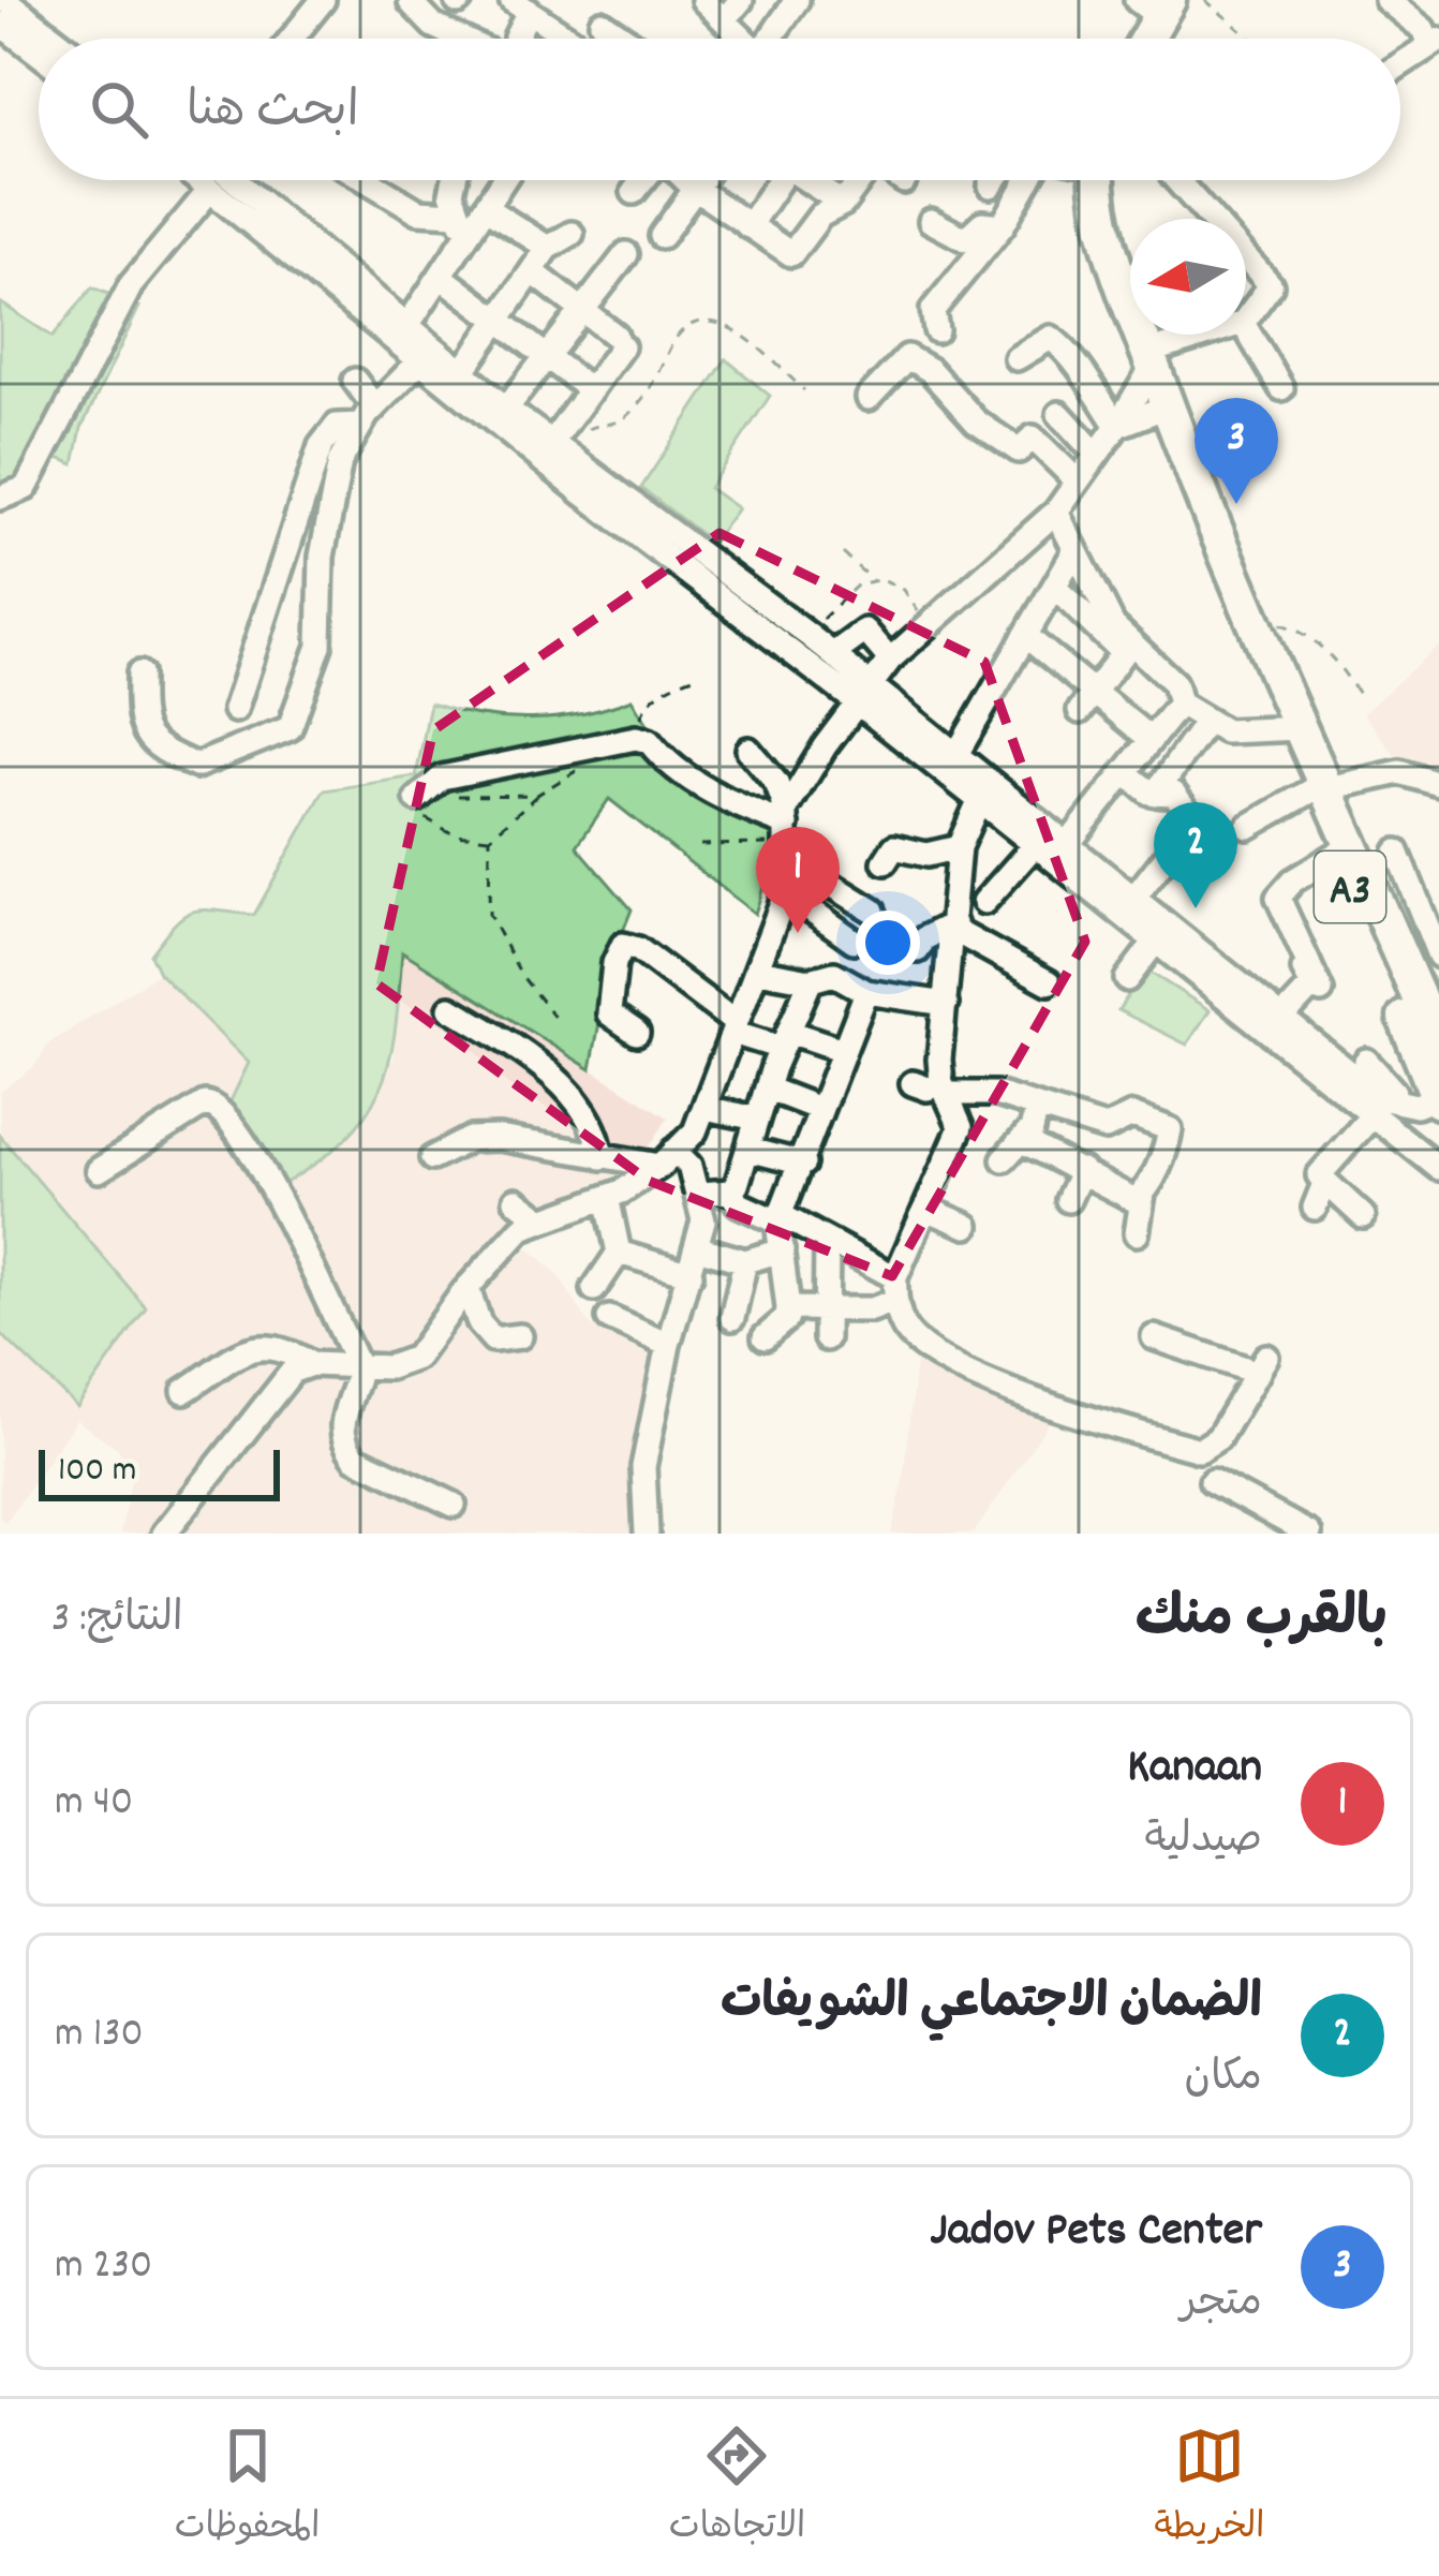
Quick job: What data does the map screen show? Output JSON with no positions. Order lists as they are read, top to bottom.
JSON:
{
  "streets": {
    "highway": ["A3"]
  },
  "scale_bar": "100 m",
  "north": "left",
  "page": {
    "search": "ابحث هنا",
    "pins": ["3", "2", "1"],
    "scale": "100 m",
    "heading": ["بالقرب منك", "النتائج: 3"],
    "list": [
      {
        "mark": "1",
        "name": "Kanaan",
        "note": "صيدلية",
        "value": "40 m"
      },
      {
        "mark": "2",
        "name": "الضمان الاجتماعي الشويفات",
        "note": "مكان",
        "value": "130 m"
      },
      {
        "mark": "3",
        "name": "Jadov Pets Center",
        "note": "متجر",
        "value": "230 m"
      }
    ],
    "nav": ["الخريطة", "الاتجاهات", "المحفوظات"]
  }
}
